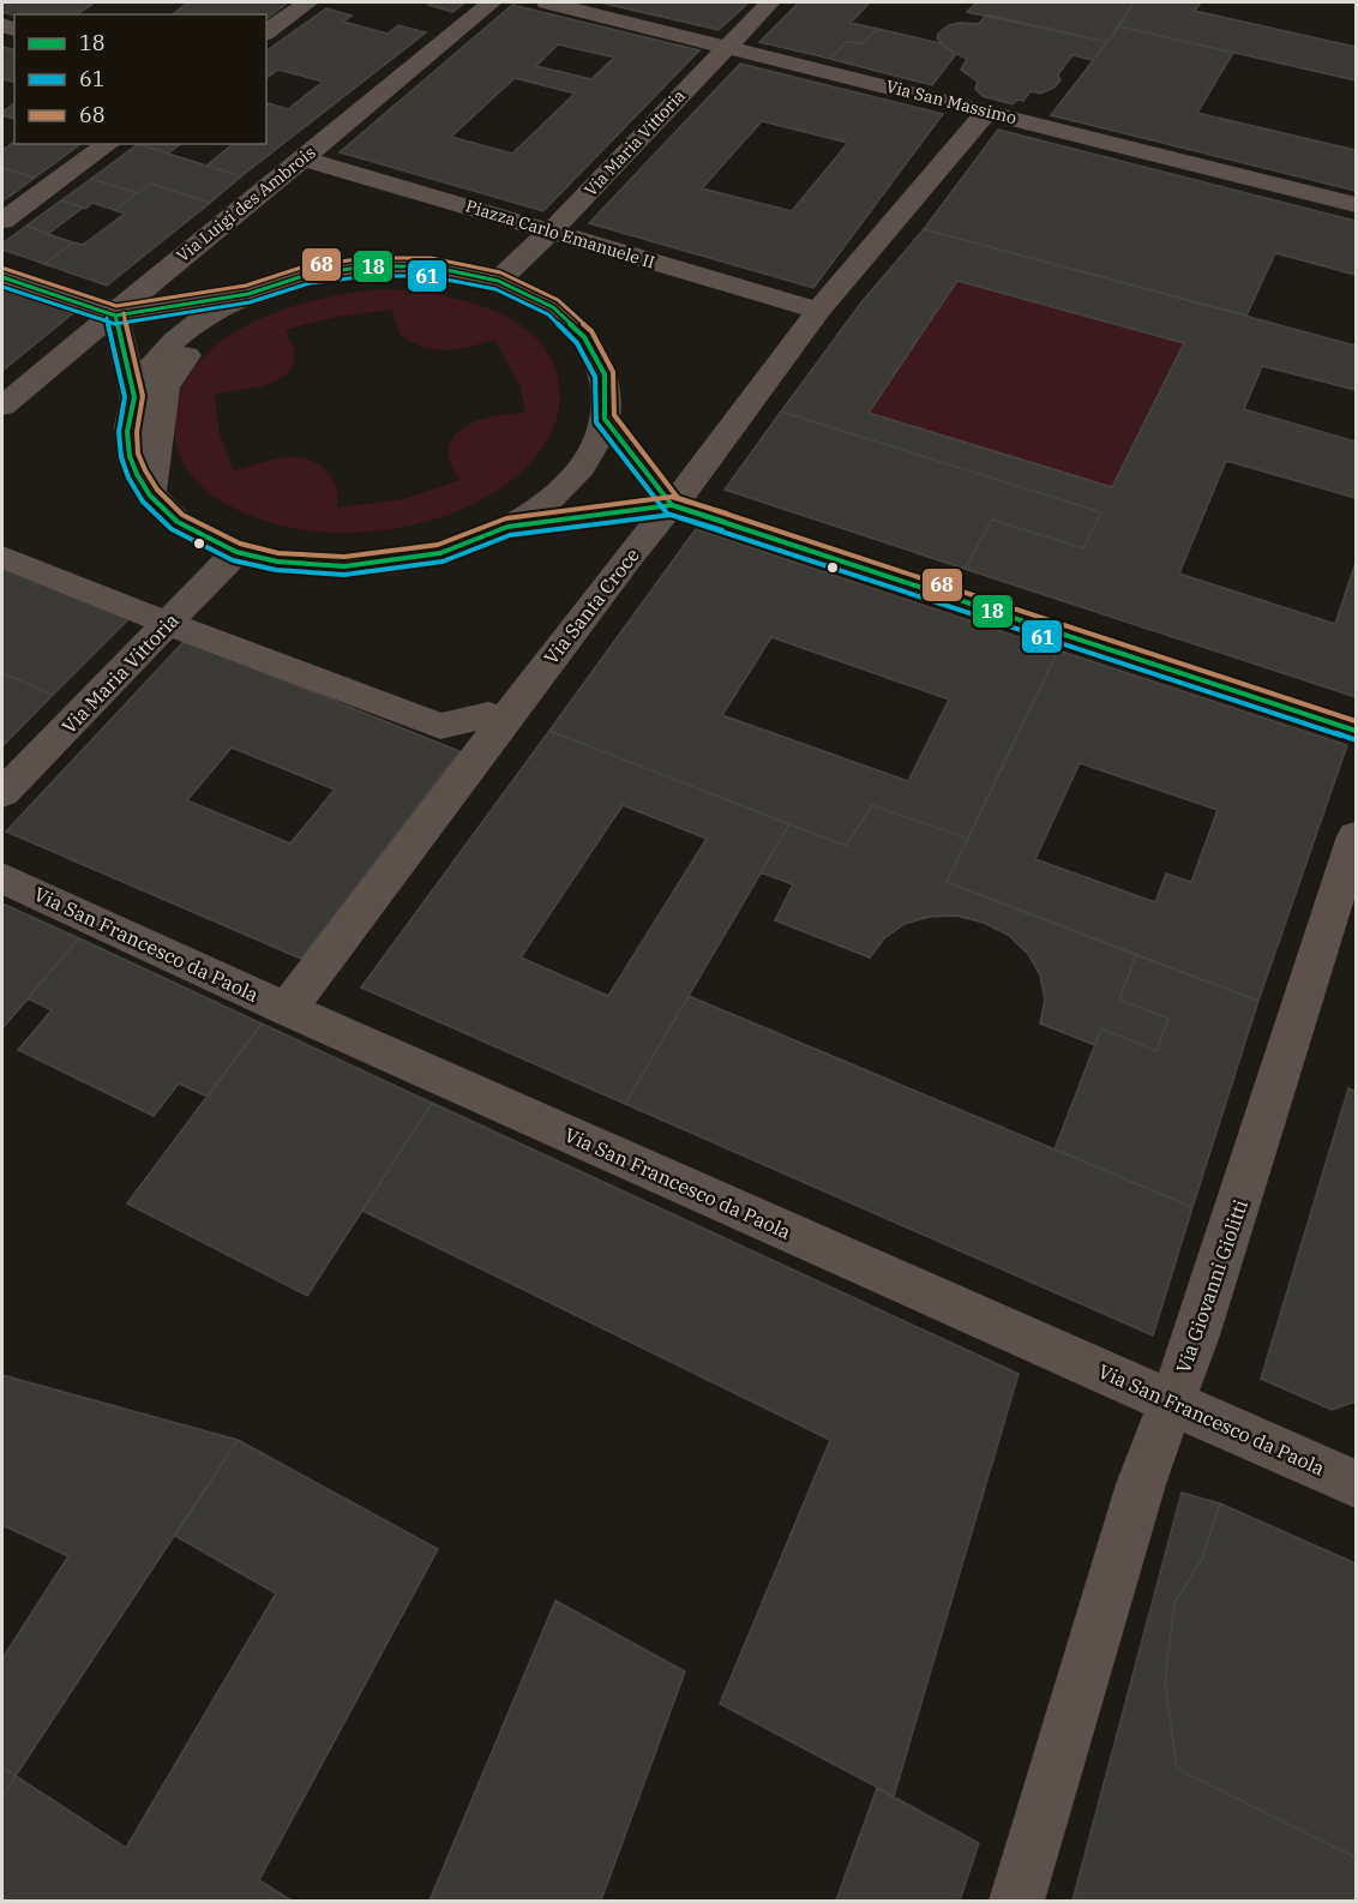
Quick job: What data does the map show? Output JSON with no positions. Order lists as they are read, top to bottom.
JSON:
{
  "streets": {
    "street": [
      "Via San Massimo",
      "Via Maria Vittoria",
      "Via Luigi des Ambrois",
      "Piazza Carlo Emanuele II",
      "Via Santa Croce",
      "Via San Francesco da Paola",
      "Via Giovanni Giolitti"
    ]
  },
  "crossings": [
    ["Via San Massimo", "Via Maria Vittoria"],
    ["Via San Massimo", "Via Santa Croce"],
    ["Via Maria Vittoria", "Piazza Carlo Emanuele II"],
    ["Via Luigi des Ambrois", "Piazza Carlo Emanuele II"],
    ["Piazza Carlo Emanuele II", "Via Santa Croce"],
    ["Via Santa Croce", "Via San Francesco da Paola"],
    ["Via San Francesco da Paola", "Via Giovanni Giolitti"]
  ],
  "lines": ["transit line 68", "transit line 18", "transit line 61"],
  "legend": ["18", "61", "68"]
}
